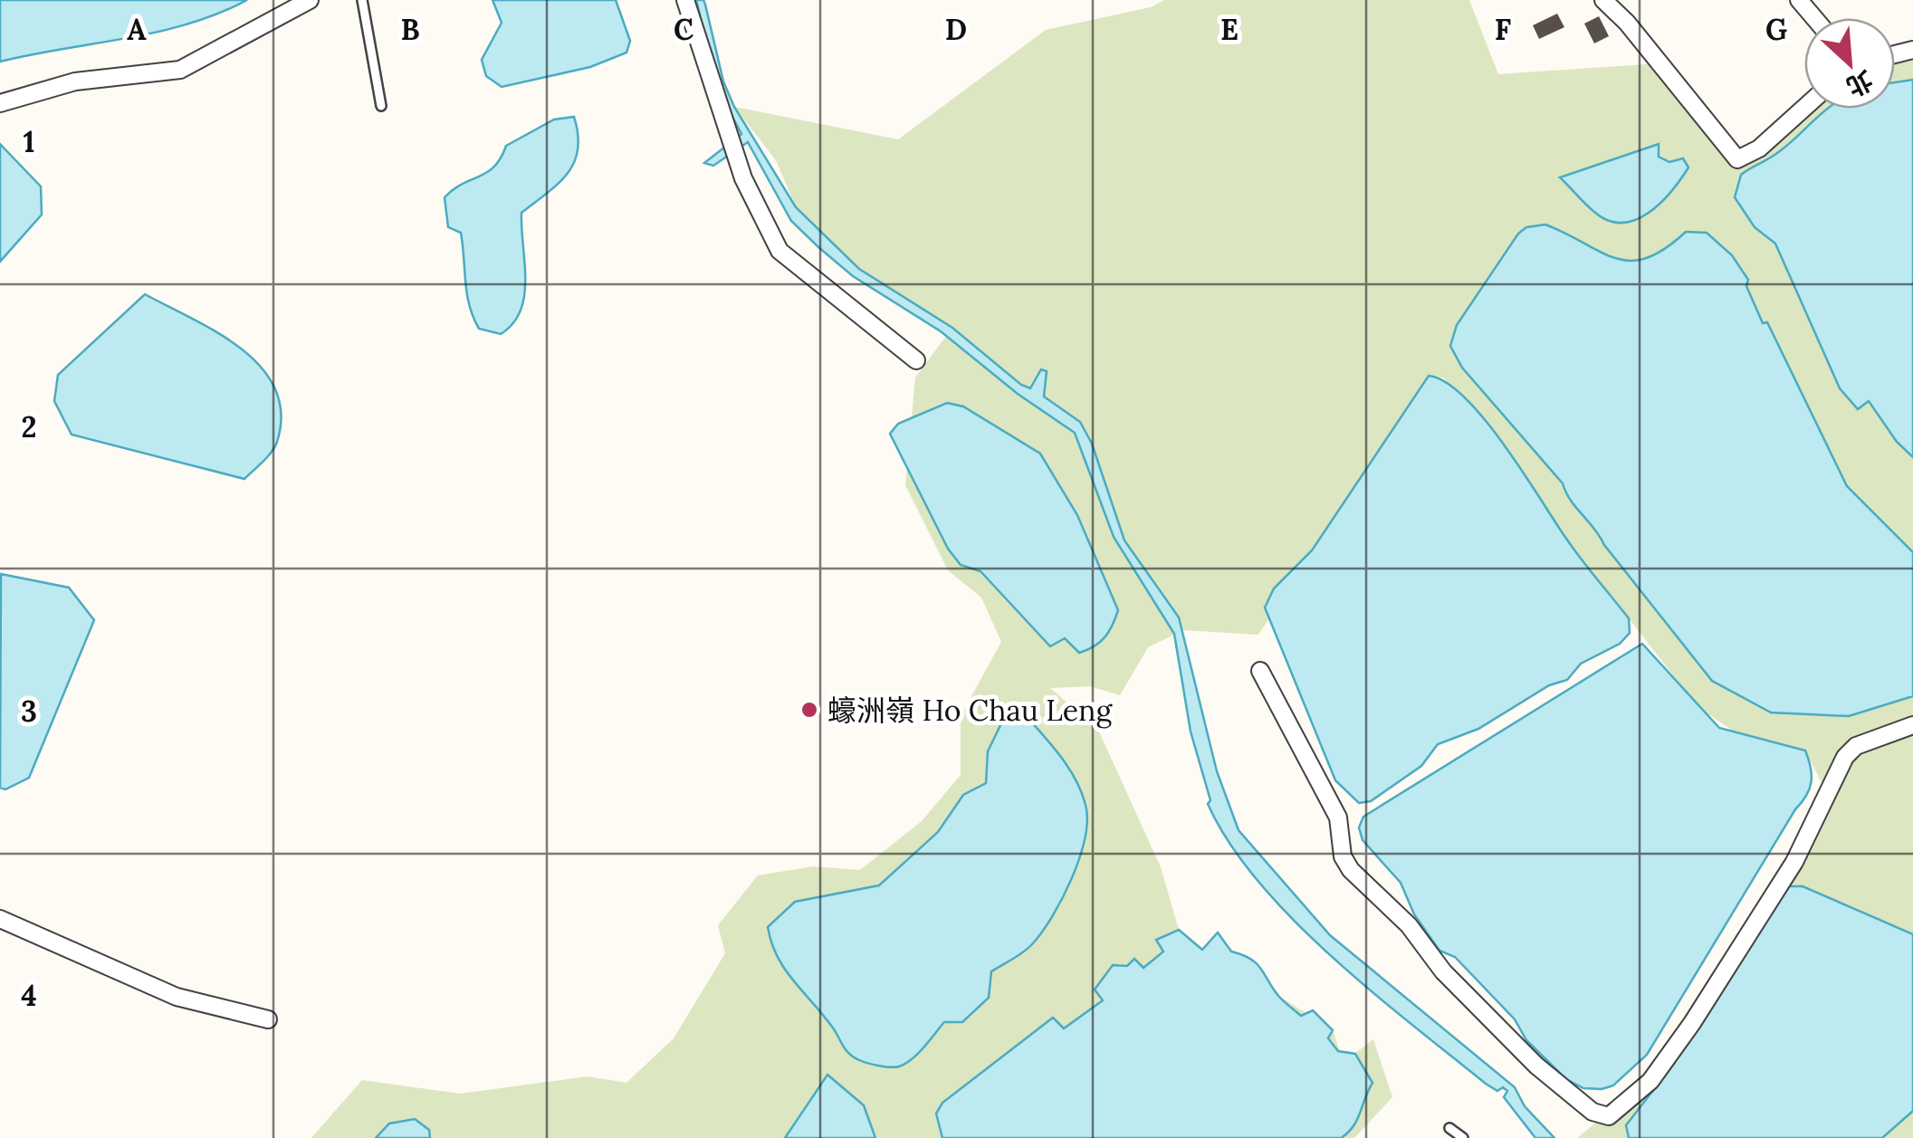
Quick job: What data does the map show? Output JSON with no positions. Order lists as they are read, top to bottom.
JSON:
{
  "places": ["蠔洲嶺 Ho Chau Leng"],
  "north": "bottom right",
  "grid": {
    "columns": [
      "A",
      "B",
      "C",
      "D",
      "E",
      "F",
      "G"
    ],
    "rows": [
      "1",
      "2",
      "3",
      "4"
    ]
  }
}
